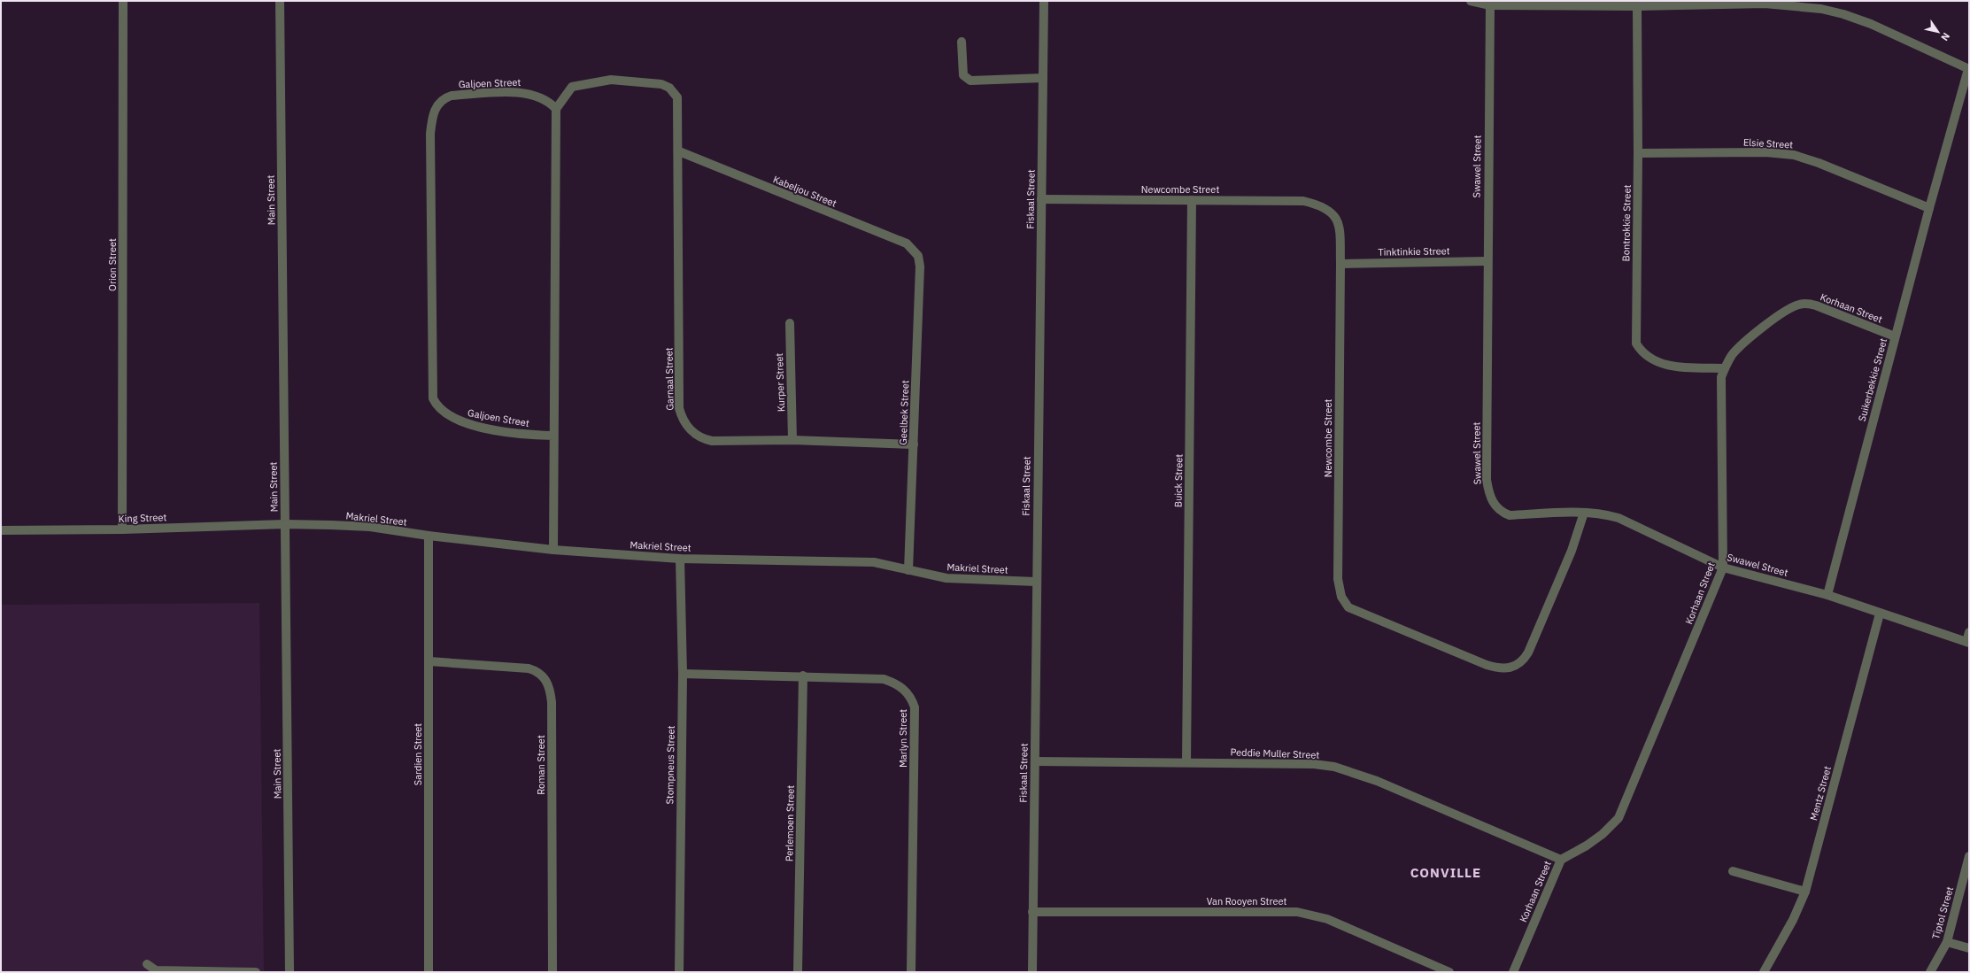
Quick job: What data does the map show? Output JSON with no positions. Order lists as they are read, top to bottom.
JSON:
{
  "streets": {
    "street": [
      "Galjoen Street",
      "Elsie Street",
      "Swawel Street",
      "Newcombe Street",
      "Kabeljou Street",
      "Fiskaal Street",
      "Main Street",
      "Bontrokkie Street",
      "Tinktinkie Street",
      "Orion Street",
      "Korhaan Street",
      "Garnaal Street",
      "Suikerbekkie Street",
      "Kurper Street",
      "Geelbek Street",
      "Buick Street",
      "King Street",
      "Makriel Street",
      "Marlyn Street",
      "Peddie Muller Street",
      "Sardien Street",
      "Roman Street",
      "Stompneus Street",
      "Mentz Street",
      "Perlemoen Street",
      "Van Rooyen Street",
      "Tiptol Street"
    ]
  },
  "crossings": [
    ["Galjoen Street", "Garnaal Street"],
    ["Elsie Street", "Bontrokkie Street"],
    ["Elsie Street", "Suikerbekkie Street"],
    ["Swawel Street", "Newcombe Street"],
    ["Swawel Street", "Tinktinkie Street"],
    ["Swawel Street", "Korhaan Street"],
    ["Swawel Street", "Suikerbekkie Street"],
    ["Swawel Street", "Mentz Street"],
    ["Newcombe Street", "Fiskaal Street"],
    ["Newcombe Street", "Tinktinkie Street"],
    ["Newcombe Street", "Buick Street"],
    ["Kabeljou Street", "Garnaal Street"],
    ["Kabeljou Street", "Geelbek Street"],
    ["Fiskaal Street", "Makriel Street"],
    ["Fiskaal Street", "Peddie Muller Street"],
    ["Fiskaal Street", "Van Rooyen Street"],
    ["Main Street", "King Street"],
    ["Main Street", "Makriel Street"],
    ["Bontrokkie Street", "Korhaan Street"],
    ["Orion Street", "King Street"],
    ["Korhaan Street", "Suikerbekkie Street"],
    ["Korhaan Street", "Peddie Muller Street"],
    ["Garnaal Street", "Kurper Street"],
    ["Garnaal Street", "Geelbek Street"],
    ["Geelbek Street", "Makriel Street"],
    ["Buick Street", "Peddie Muller Street"],
    ["King Street", "Makriel Street"],
    ["Makriel Street", "Sardien Street"],
    ["Makriel Street", "Stompneus Street"],
    ["Marlyn Street", "Stompneus Street"],
    ["Marlyn Street", "Perlemoen Street"],
    ["Sardien Street", "Roman Street"]
  ],
  "districts": ["CONVILLE"],
  "north": "bottom right"
}
